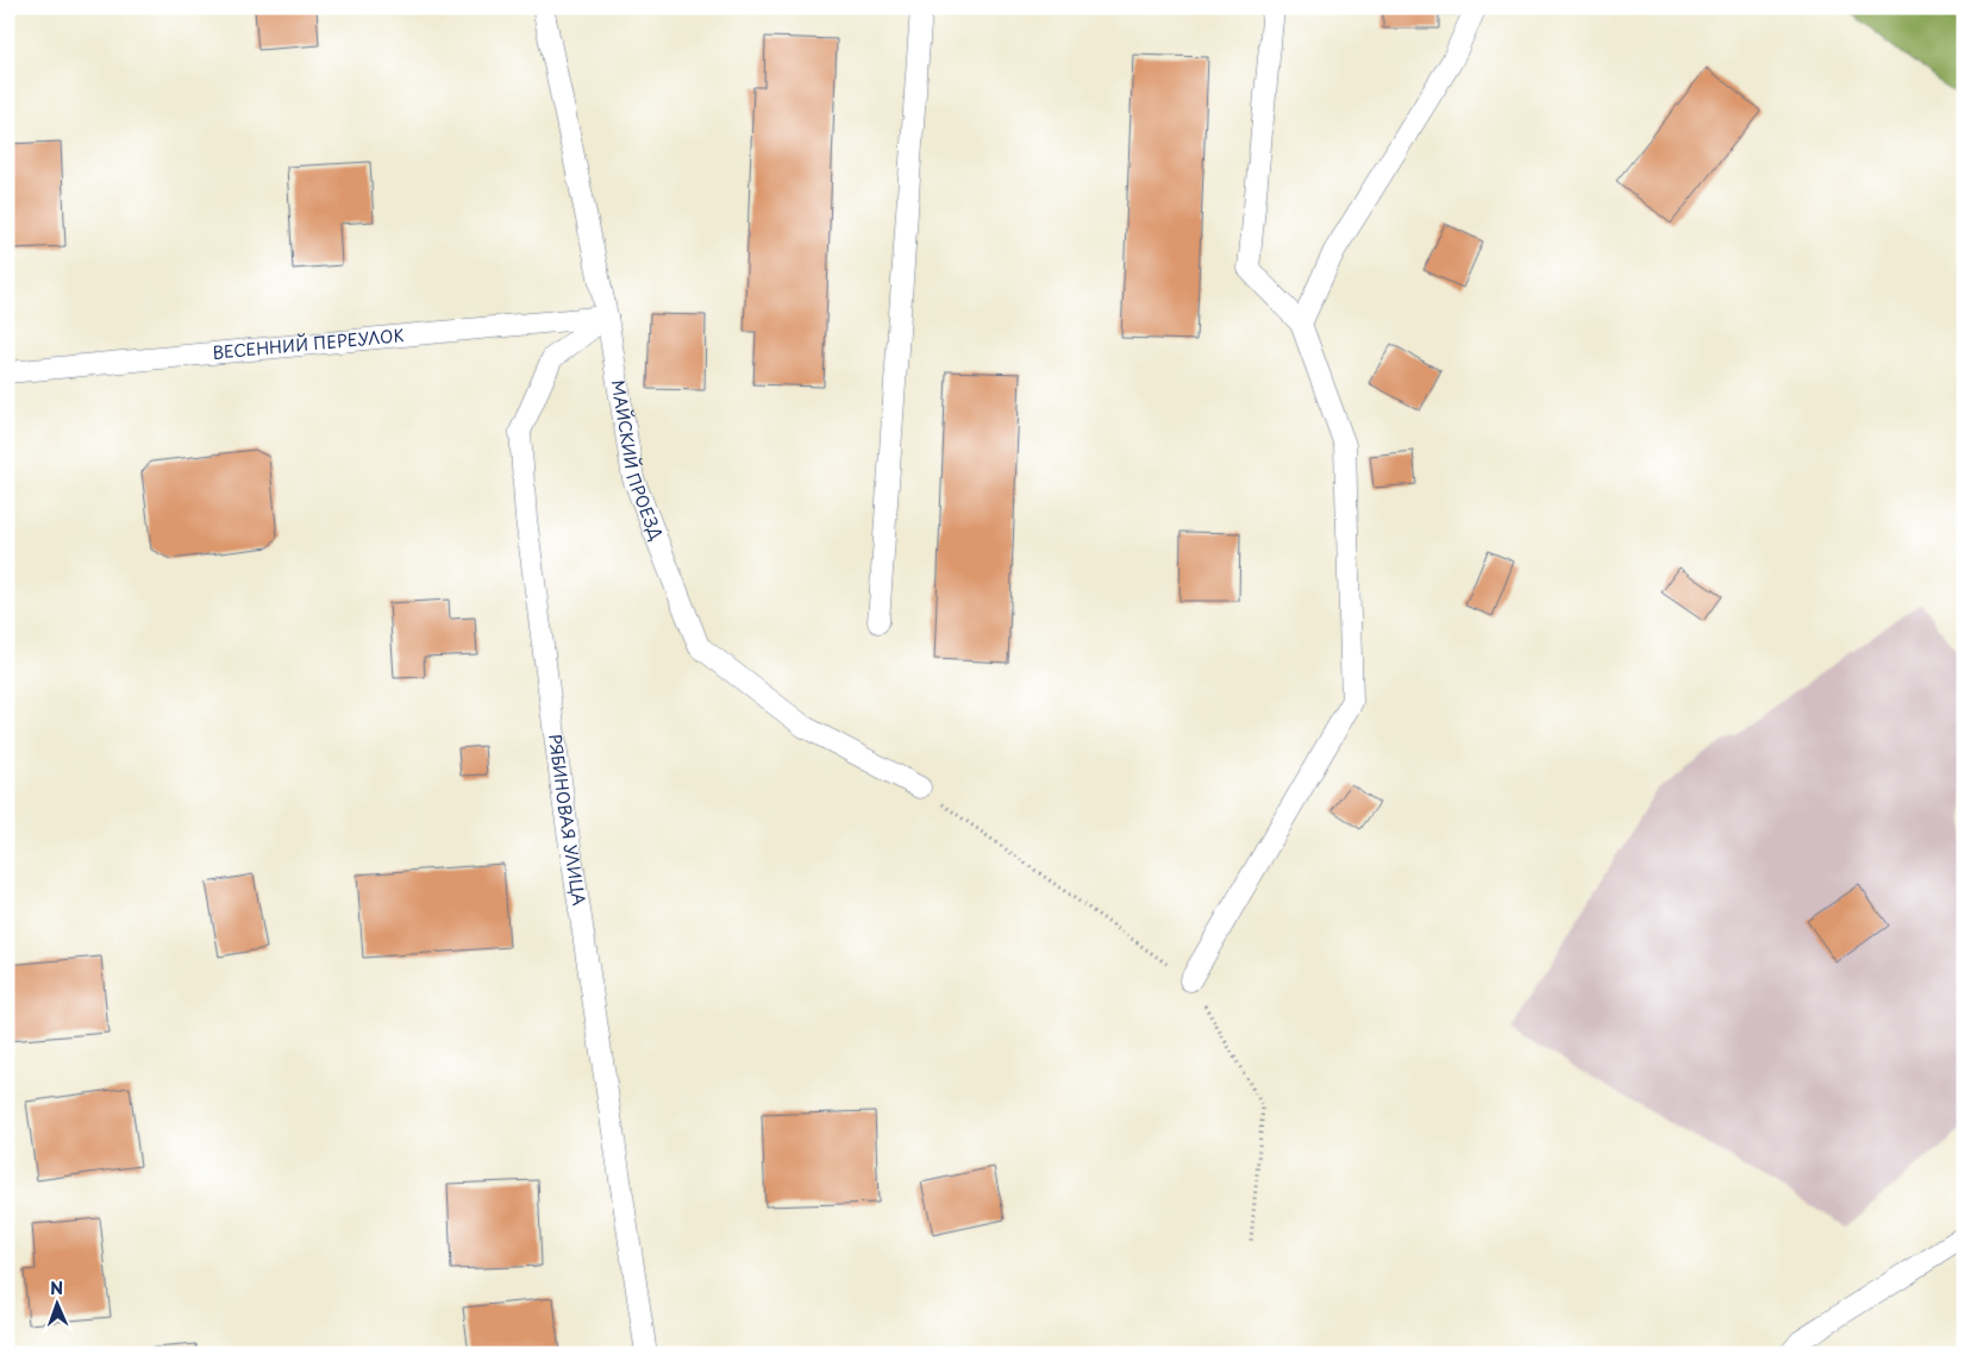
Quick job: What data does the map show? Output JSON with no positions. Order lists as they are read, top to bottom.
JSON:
{
  "streets": {
    "lane": ["ВЕСЕННИЙ ПЕРЕУЛОК", "МАЙСКИЙ ПРОЕЗД", "РЯБИНОВАЯ УЛИЦА"]
  },
  "crossings": [
    ["ВЕСЕННИЙ ПЕРЕУЛОК", "МАЙСКИЙ ПРОЕЗД"],
    ["ВЕСЕННИЙ ПЕРЕУЛОК", "РЯБИНОВАЯ УЛИЦА"],
    ["МАЙСКИЙ ПРОЕЗД", "РЯБИНОВАЯ УЛИЦА"]
  ],
  "north": "top"
}
